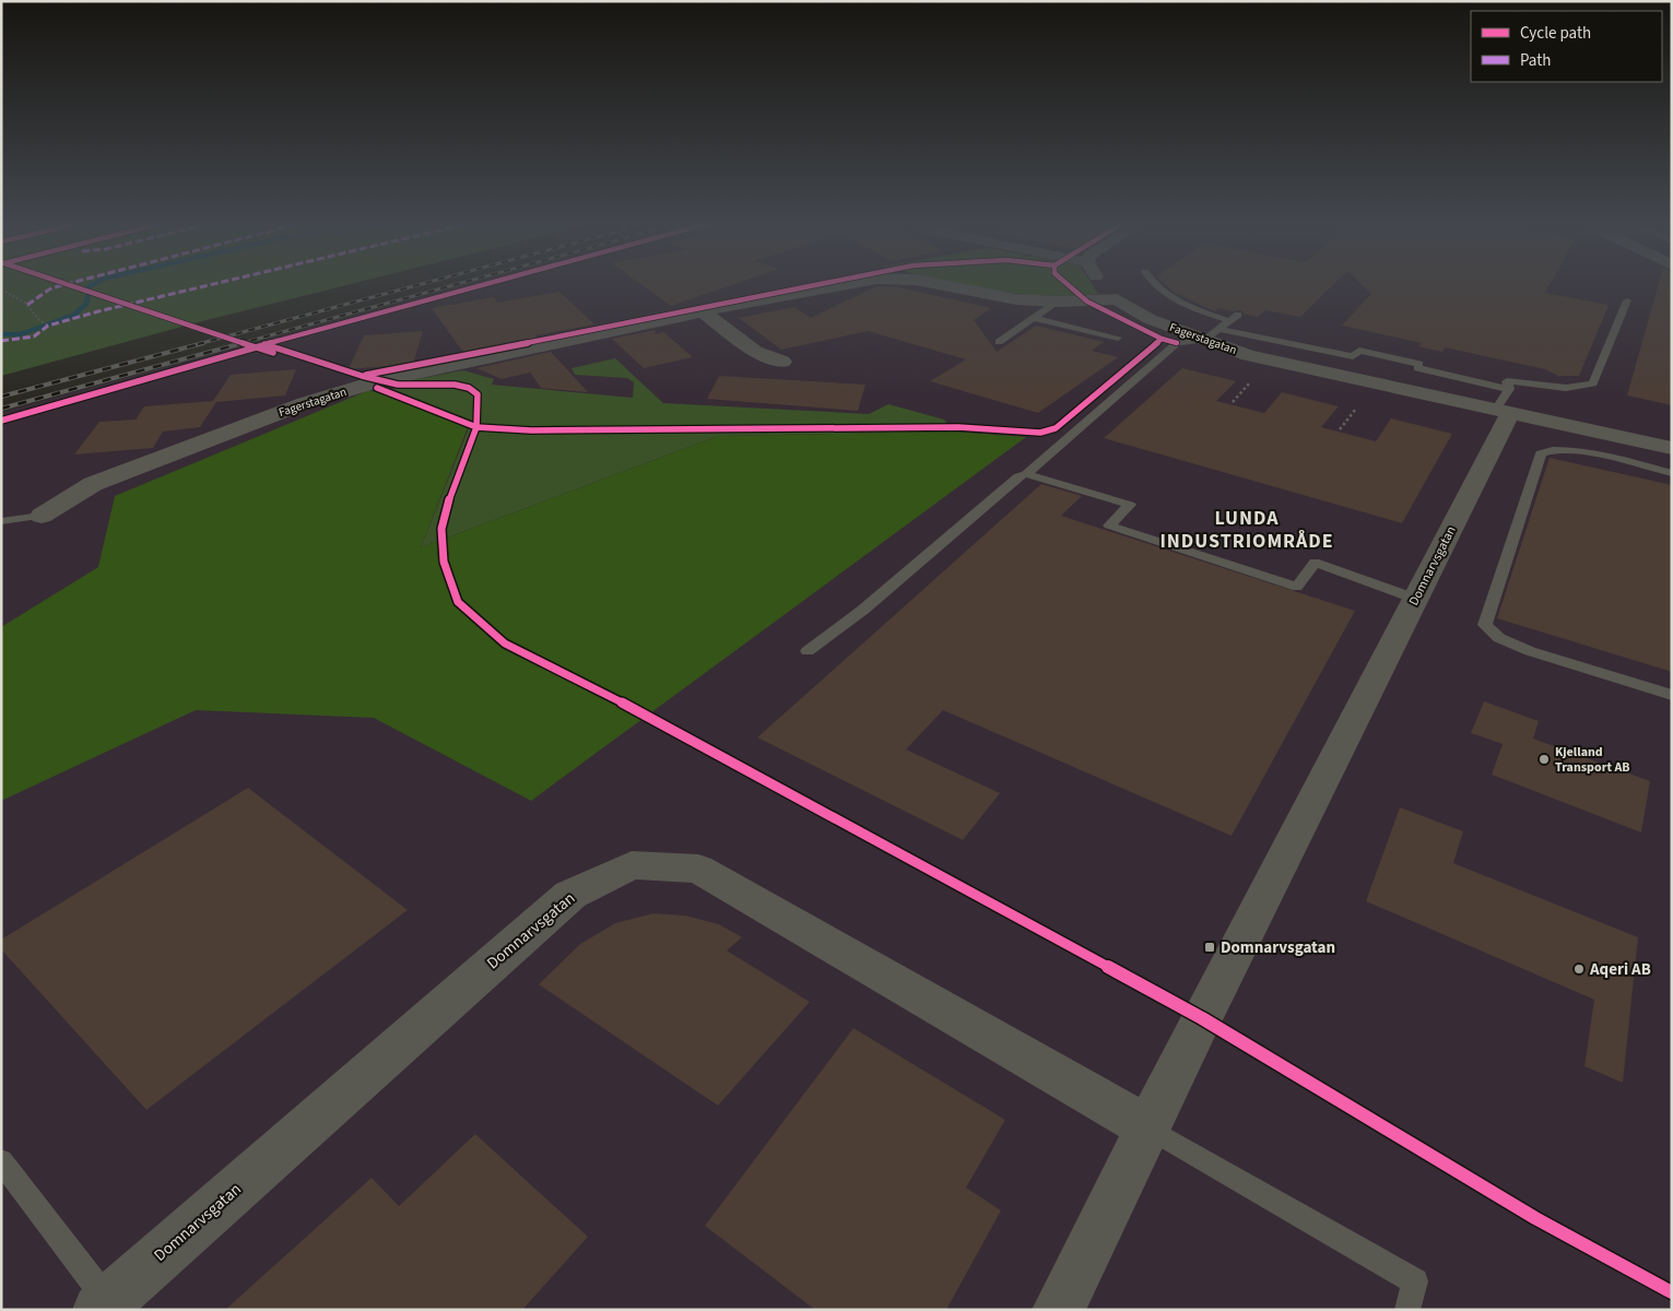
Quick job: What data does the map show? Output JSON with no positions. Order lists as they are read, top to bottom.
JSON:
{
  "streets": {
    "street": ["Fagerstagatan", "Domnarvsgatan"]
  },
  "crossings": [
    ["Fagerstagatan", "Domnarvsgatan"]
  ],
  "districts": ["LUNDA INDUSTRIOMRÅDE"],
  "places": {
    "other": ["Kjelland Transport AB", "Aqeri AB"],
    "transit": ["Domnarvsgatan"]
  },
  "legend": ["Cycle path", "Path"]
}
